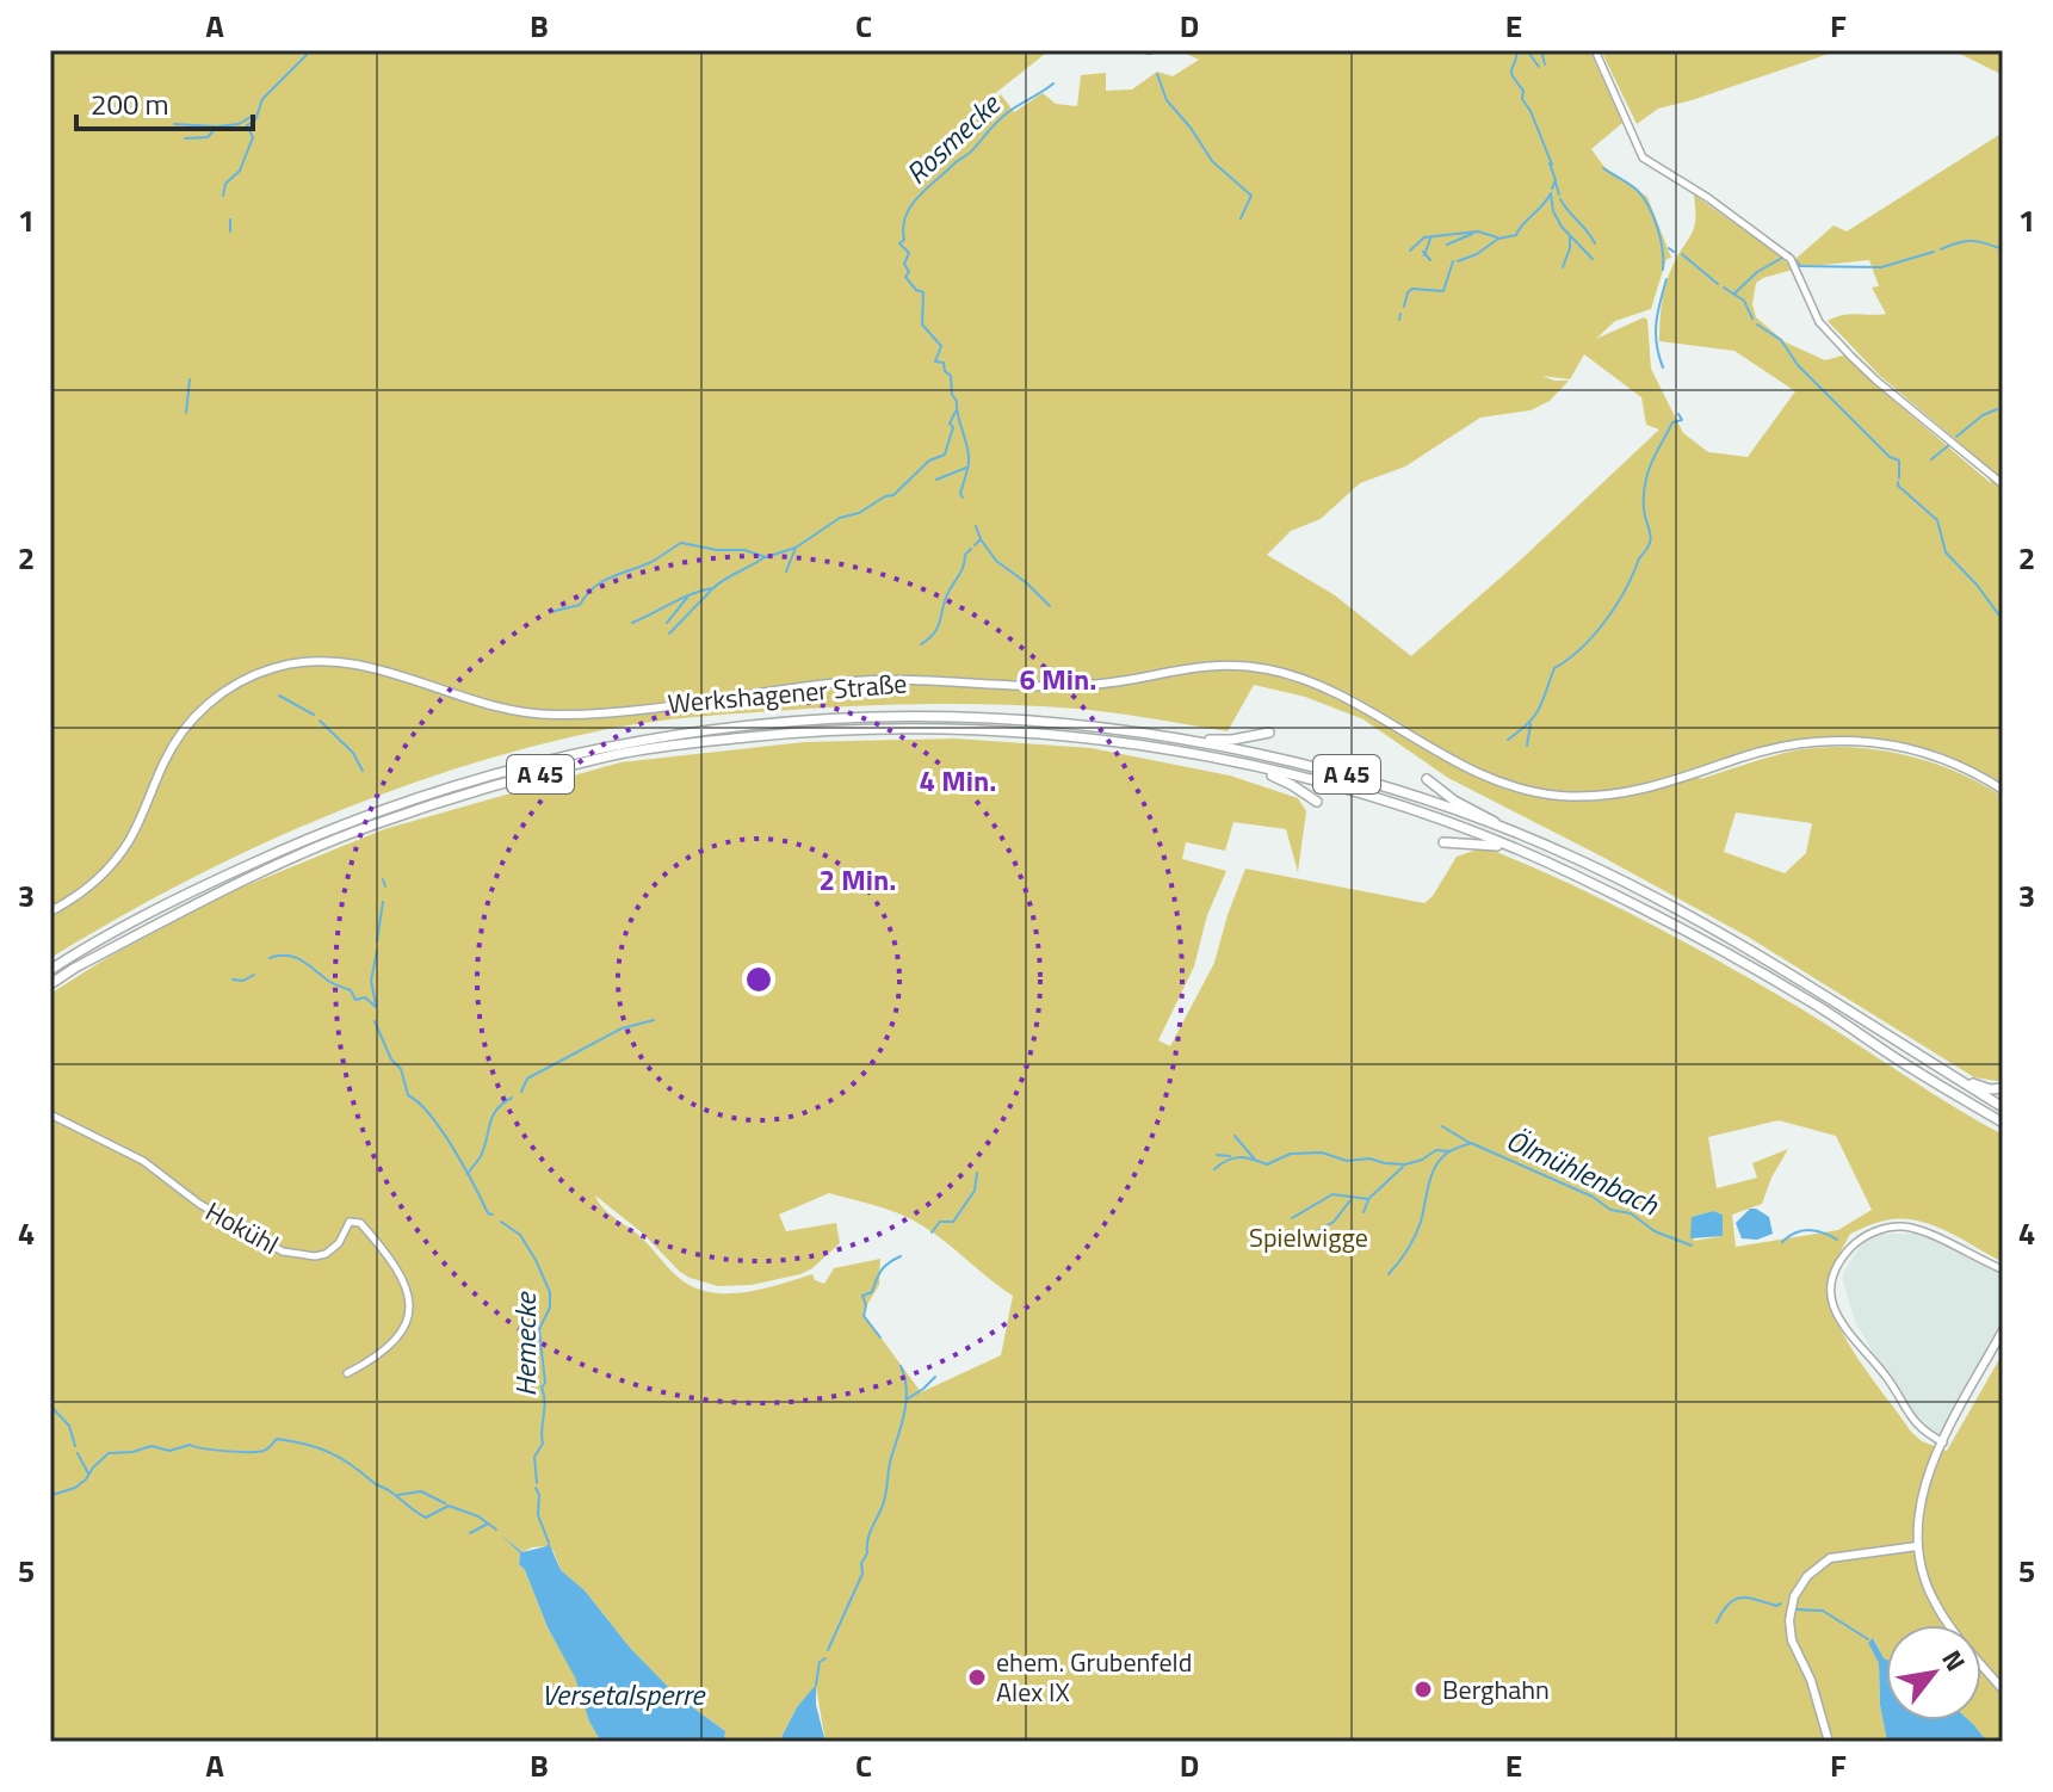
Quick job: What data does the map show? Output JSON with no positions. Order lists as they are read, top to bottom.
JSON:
{
  "streets": {
    "highway": ["A 45"],
    "main road": ["Werkshagener Straße"],
    "street": ["Hokühl"]
  },
  "water": [
    "Rosmecke",
    "Ölmühlenbach",
    "Hemecke",
    "Versetalsperre"
  ],
  "parks": ["Spielwigge"],
  "places": ["ehem. Grubenfeld Alex IX", "Berghahn"],
  "scale_bar": "200 m",
  "north": "top right",
  "grid": {
    "columns": [
      "A",
      "B",
      "C",
      "D",
      "E",
      "F"
    ],
    "rows": [
      "1",
      "2",
      "3",
      "4",
      "5"
    ]
  },
  "rings": ["6 Min.", "4 Min.", "2 Min."]
}
